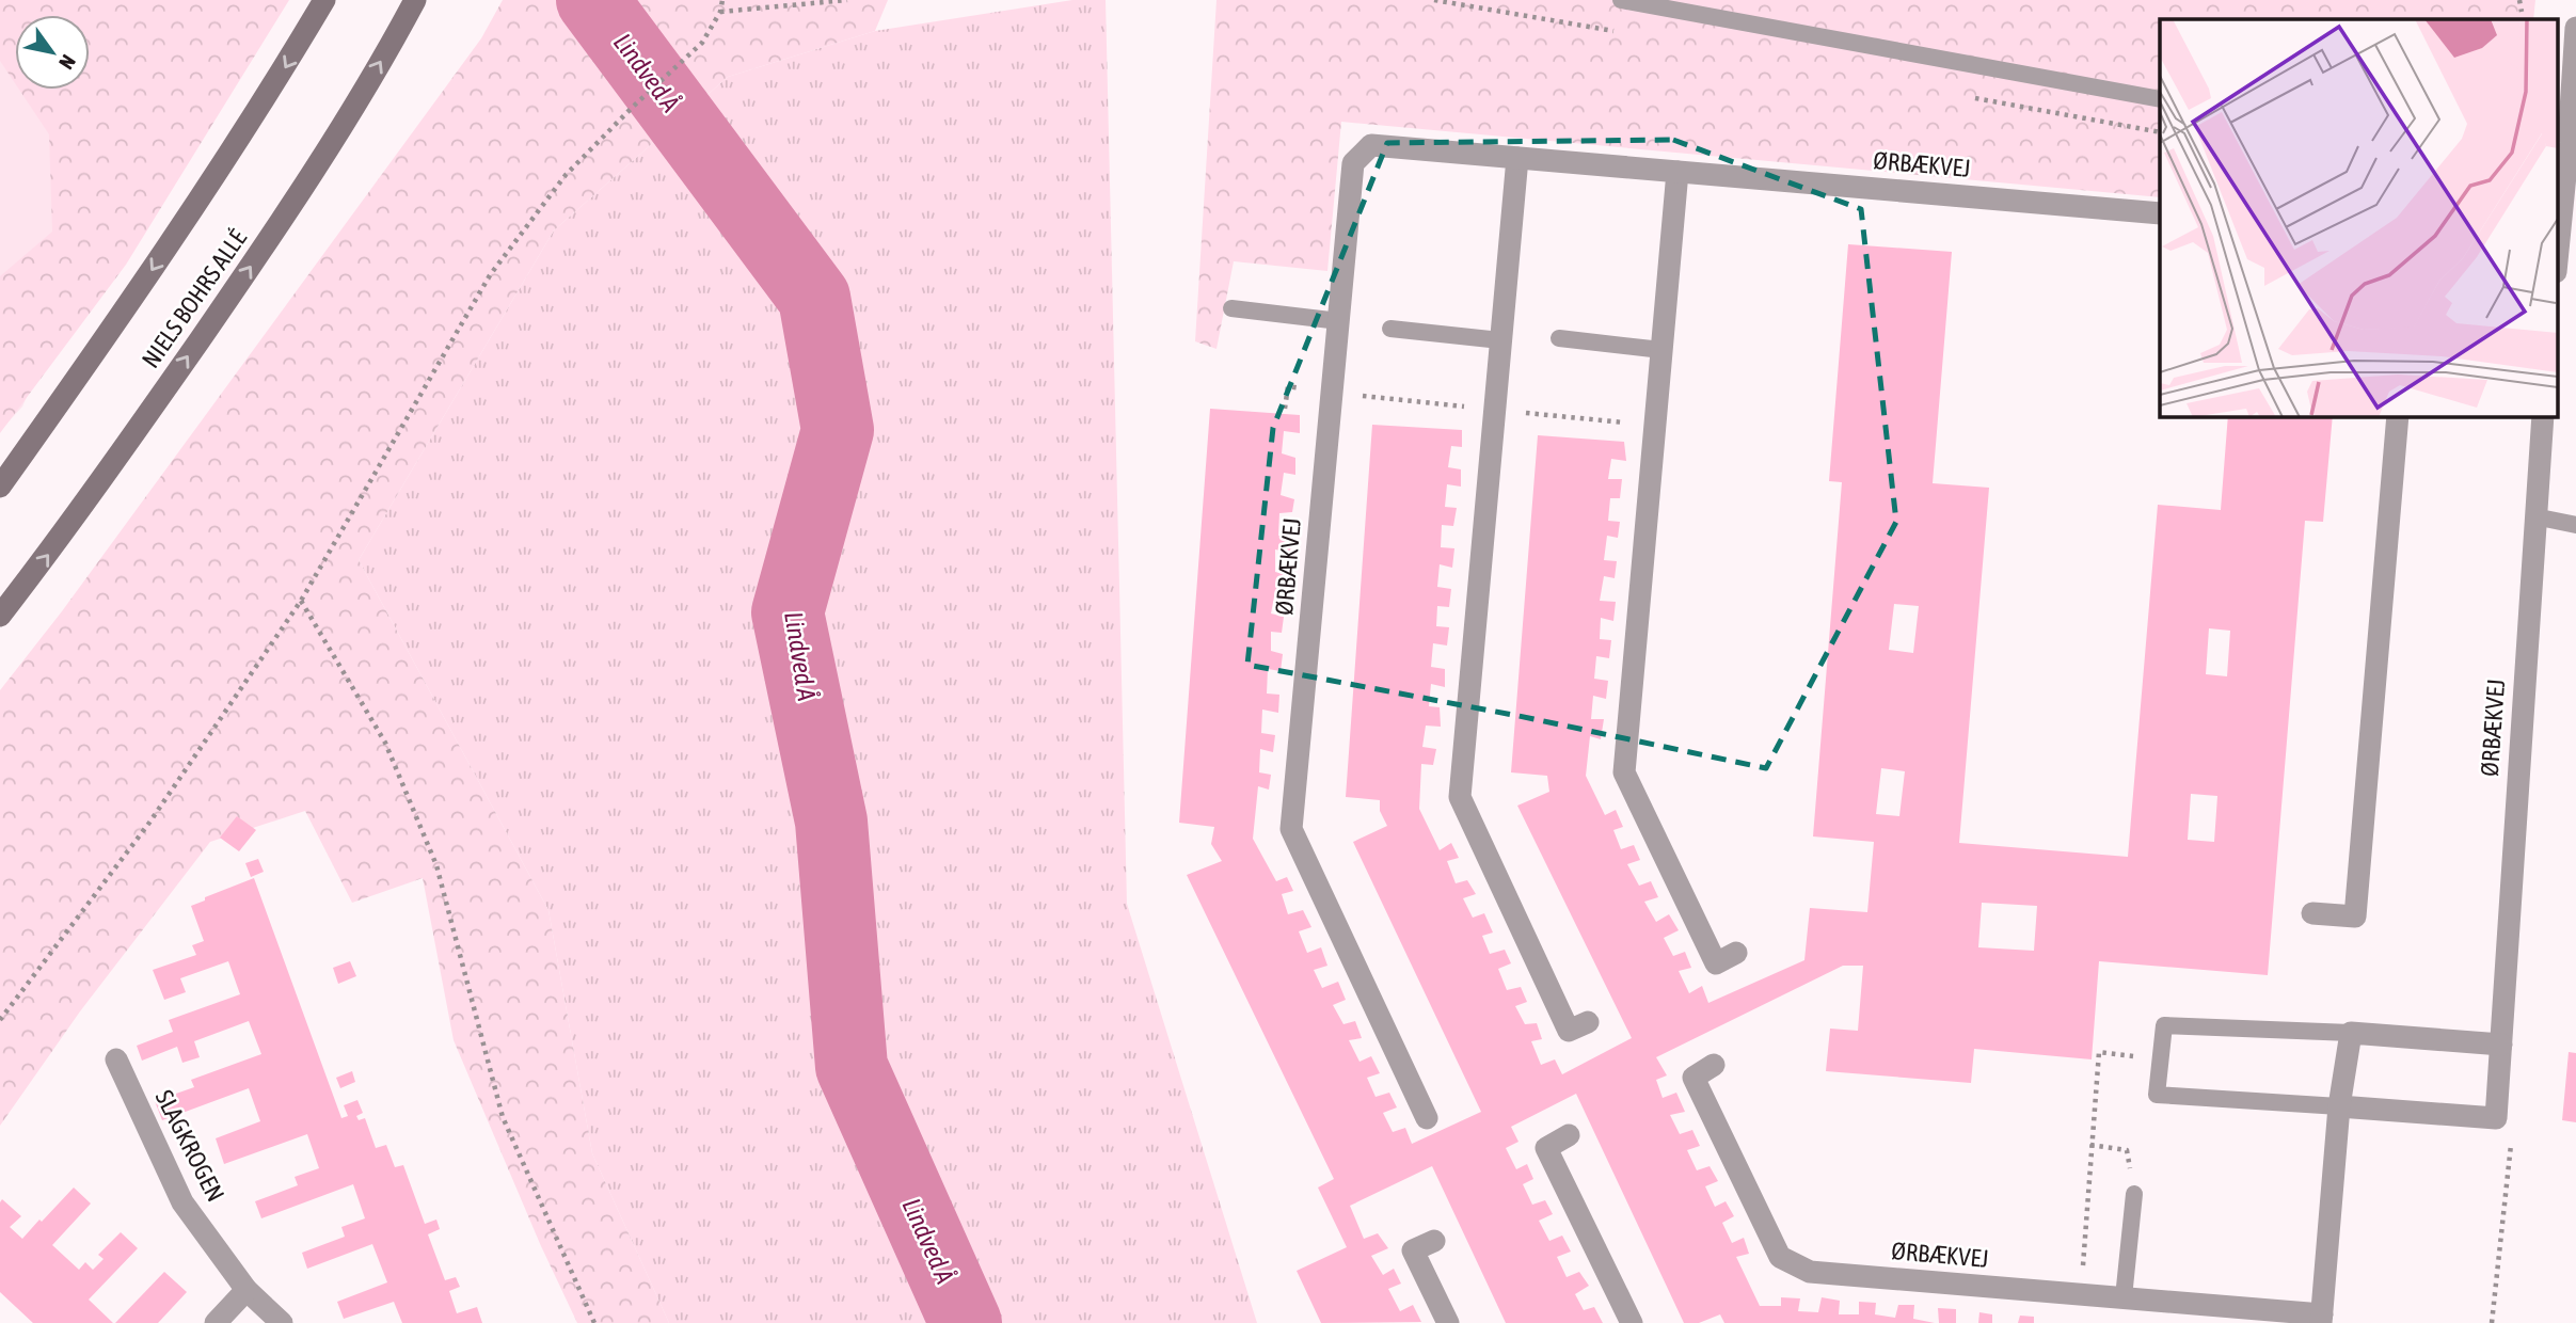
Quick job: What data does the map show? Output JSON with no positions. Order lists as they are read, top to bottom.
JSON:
{
  "streets": {
    "street": ["ØRBÆKVEJ", "NIELS BOHRS ALLÉ", "SLAGKROGEN"]
  },
  "water": ["Lindved Å"],
  "north": "bottom right"
}
